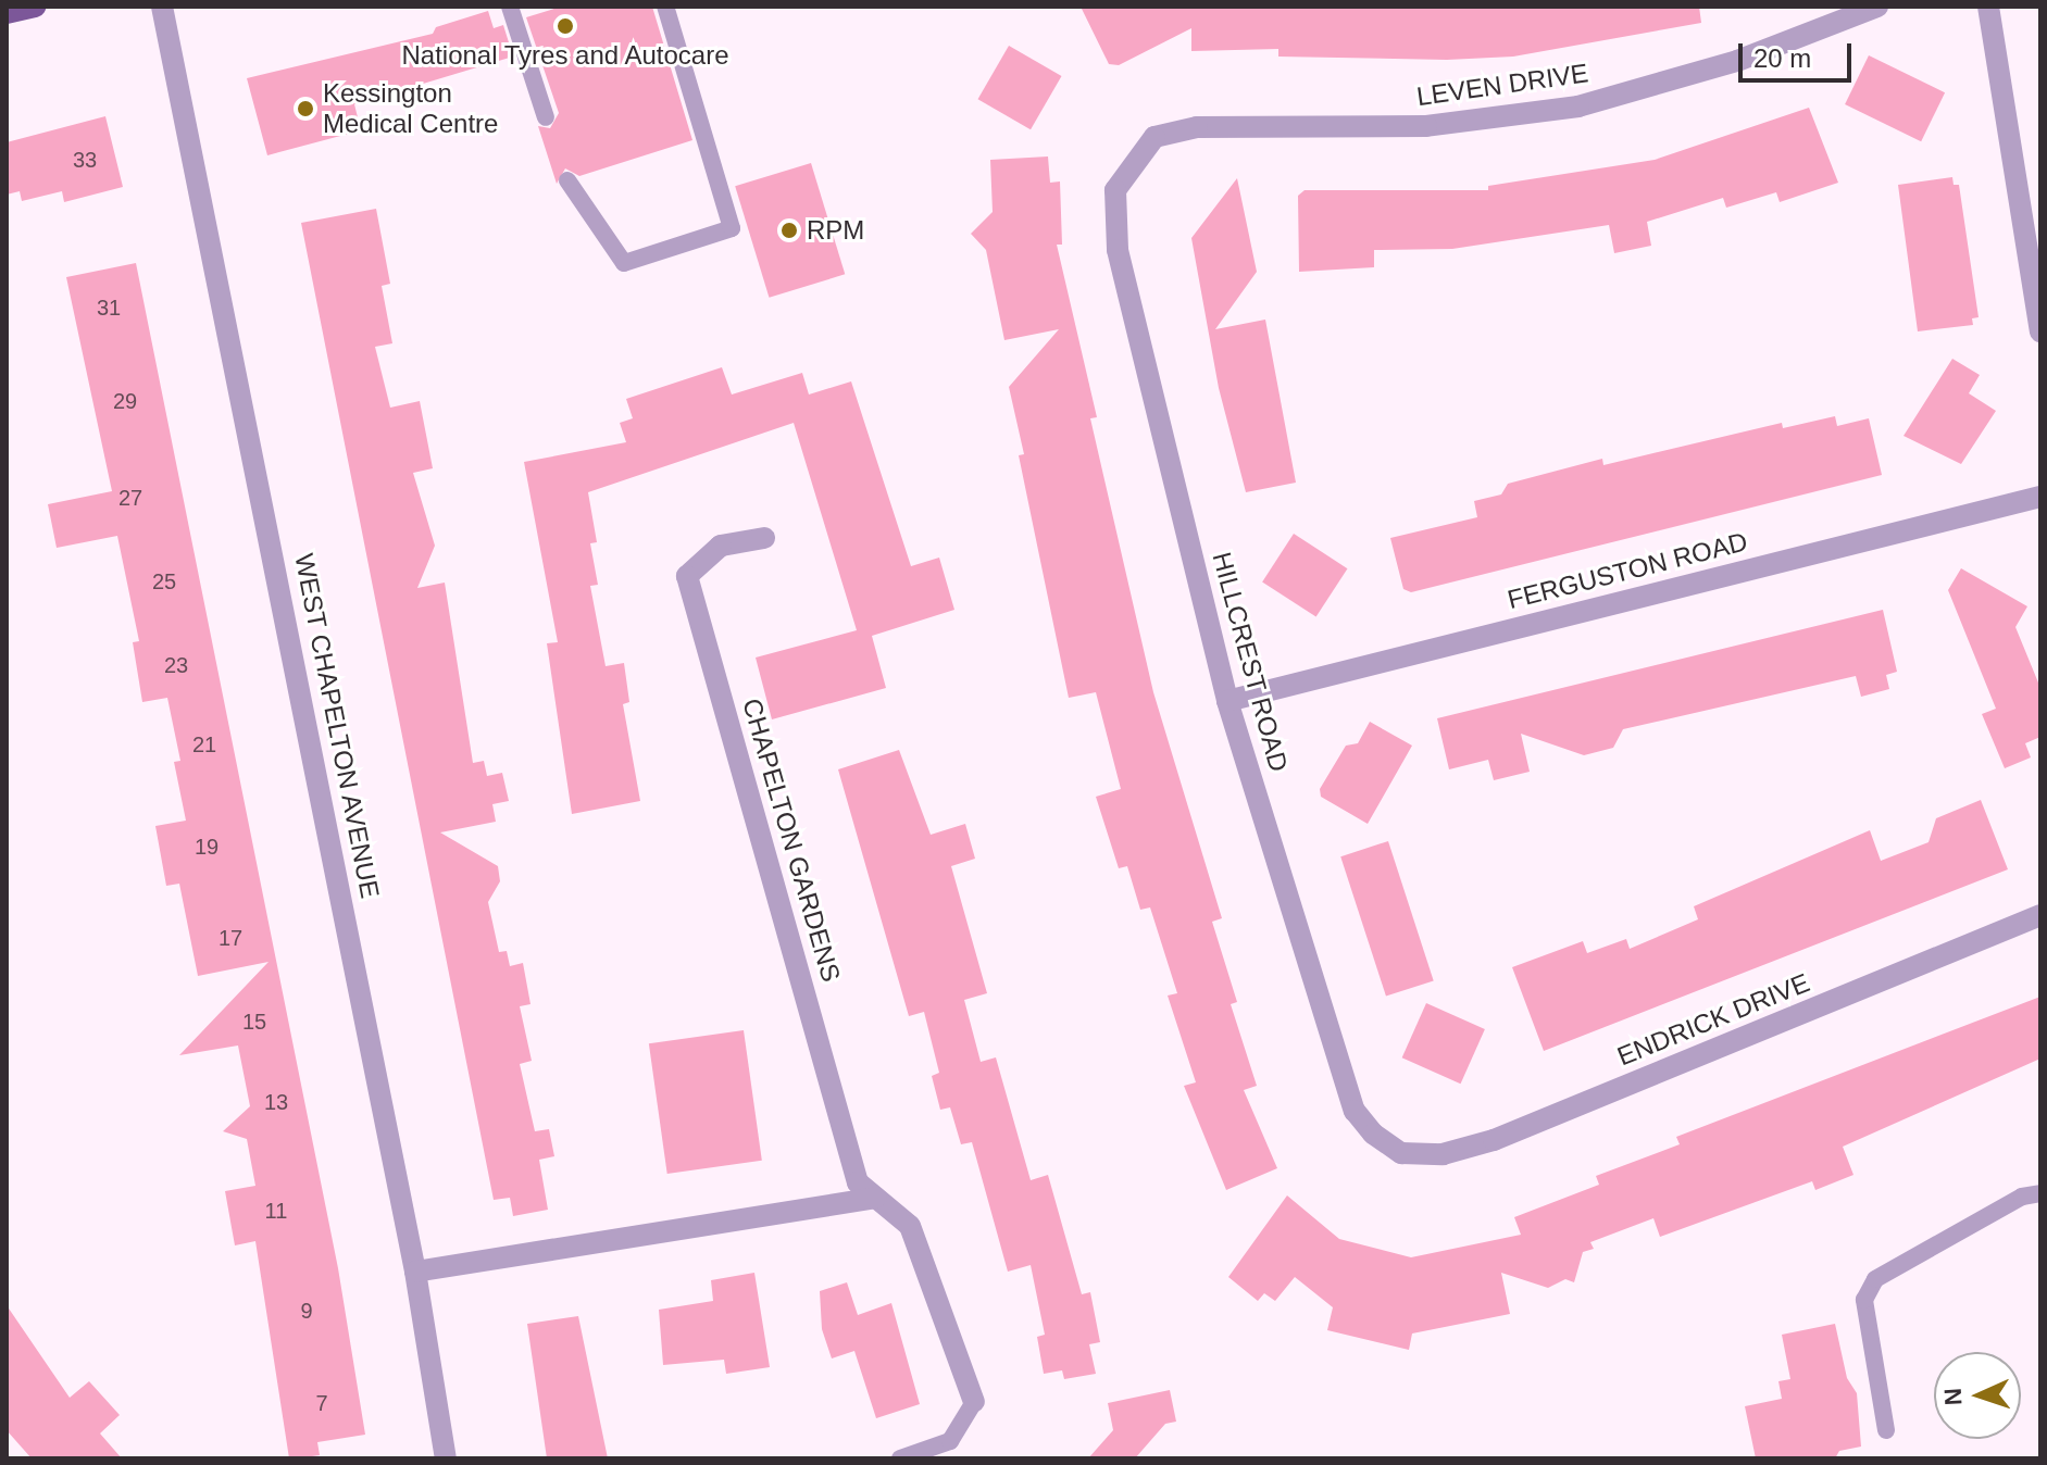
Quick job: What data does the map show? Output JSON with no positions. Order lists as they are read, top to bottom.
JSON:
{
  "streets": {
    "street": [
      "LEVEN DRIVE",
      "FERGUSTON ROAD",
      "HILLCREST ROAD",
      "WEST CHAPELTON AVENUE",
      "CHAPELTON GARDENS",
      "ENDRICK DRIVE"
    ]
  },
  "crossings": [
    ["LEVEN DRIVE", "HILLCREST ROAD"],
    ["FERGUSTON ROAD", "HILLCREST ROAD"],
    ["HILLCREST ROAD", "ENDRICK DRIVE"]
  ],
  "places": ["National Tyres and Autocare", "Kessington Medical Centre", "RPM"],
  "house_numbers": [
    "33",
    "31",
    "29",
    "27",
    "25",
    "23",
    "21",
    "19",
    "17",
    "15",
    "13",
    "11",
    "9",
    "7"
  ],
  "scale_bar": "20 m",
  "north": "left"
}
